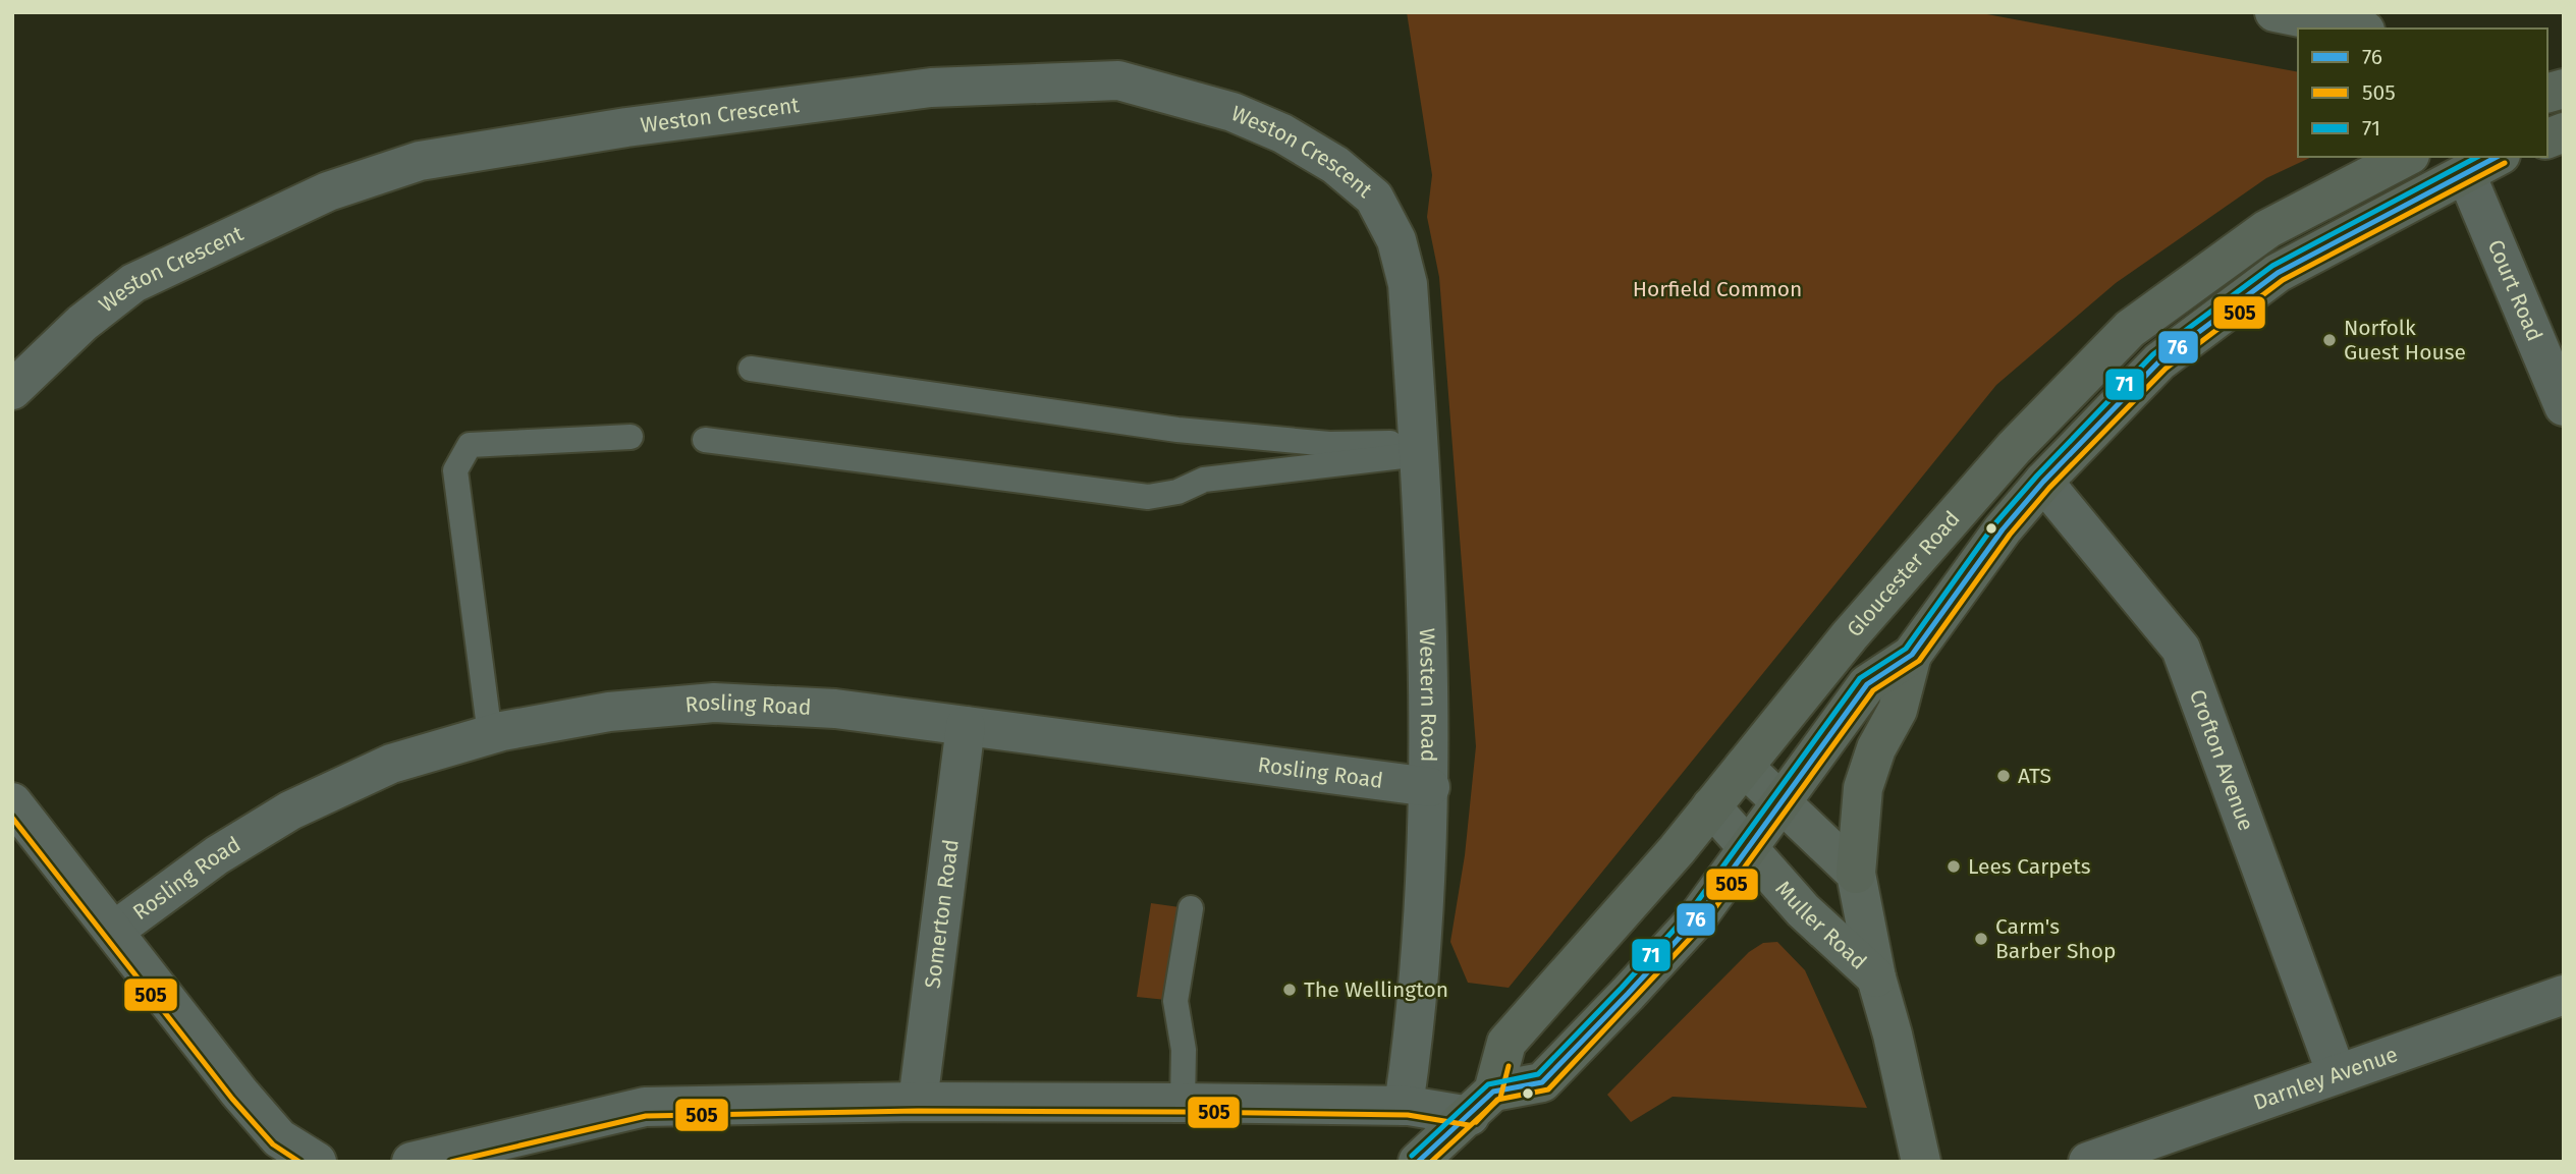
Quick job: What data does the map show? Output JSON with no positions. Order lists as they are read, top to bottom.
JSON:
{
  "streets": {
    "main road": ["Gloucester Road", "Muller Road"],
    "street": [
      "Weston Crescent",
      "Court Road",
      "Western Road",
      "Rosling Road",
      "Crofton Avenue",
      "Somerton Road",
      "Darnley Avenue"
    ]
  },
  "crossings": [
    ["Weston Crescent", "Western Road"],
    ["Gloucester Road", "Muller Road"],
    ["Western Road", "Rosling Road"],
    ["Rosling Road", "Somerton Road"],
    ["Crofton Avenue", "Darnley Avenue"]
  ],
  "parks": ["Horfield Common"],
  "places": [
    "Norfolk Guest House",
    "ATS",
    "Lees Carpets",
    "Carm's Barber Shop",
    "The Wellington"
  ],
  "lines": ["transit line 76", "transit line 71", "transit line 505"],
  "legend": ["76", "505", "71"]
}
